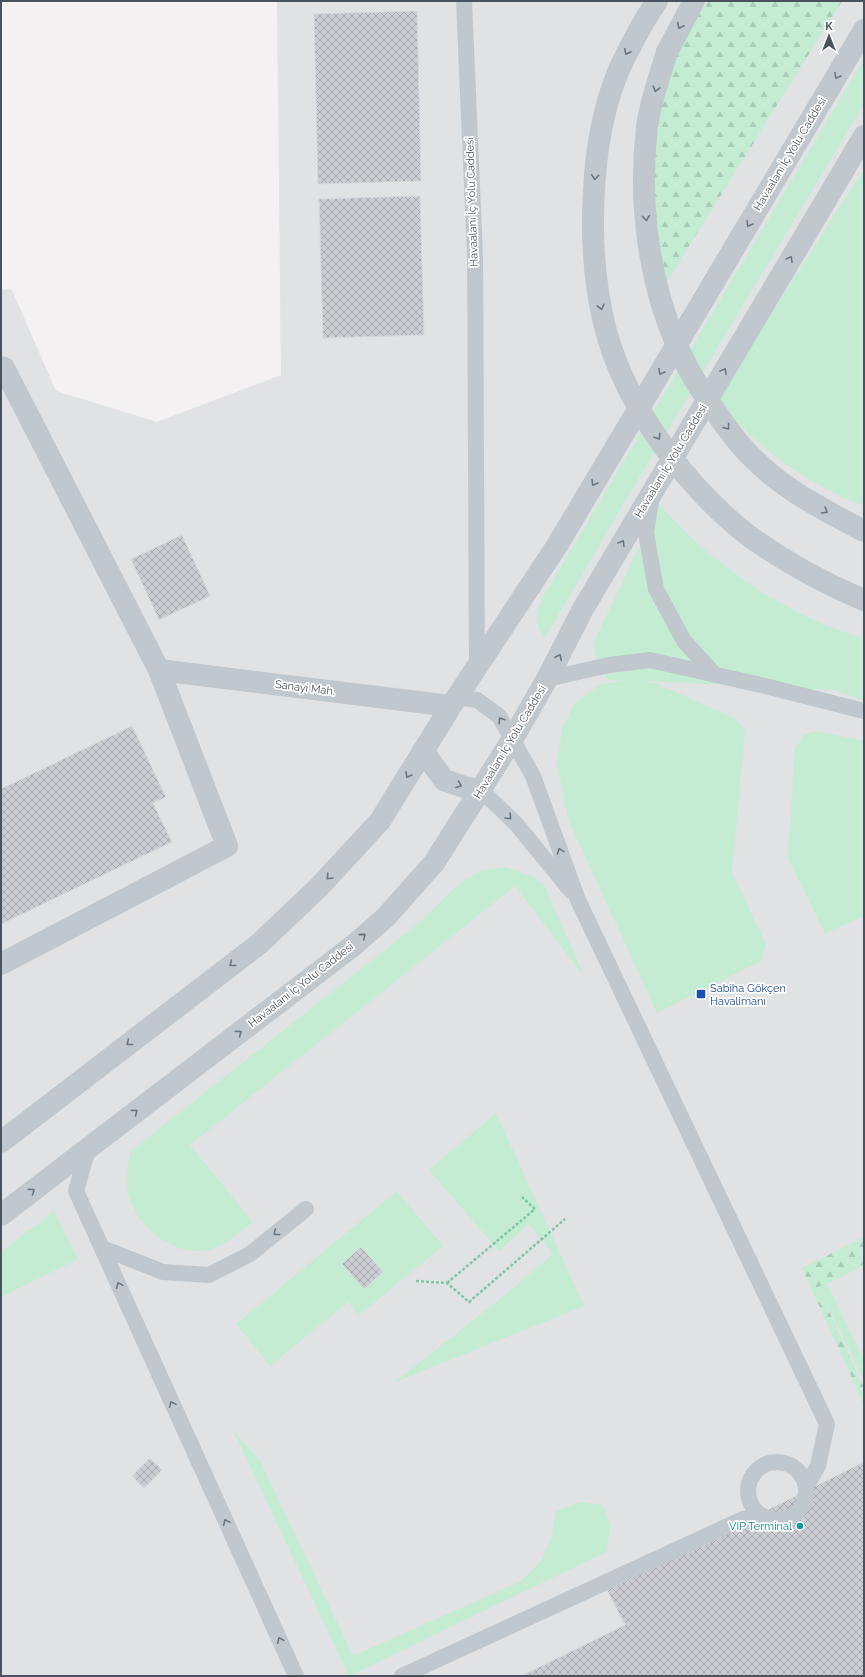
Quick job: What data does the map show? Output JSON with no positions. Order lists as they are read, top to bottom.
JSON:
{
  "streets": {
    "street": ["Havaalanı İç Yolu Caddesi", "Sanayi Mah."]
  },
  "crossings": [
    ["Havaalanı İç Yolu Caddesi", "Sanayi Mah."]
  ],
  "places": {
    "transit": ["Sabiha Gökçen Havalimanı"],
    "other": ["VIP Terminal"]
  },
  "north": "top"
}
